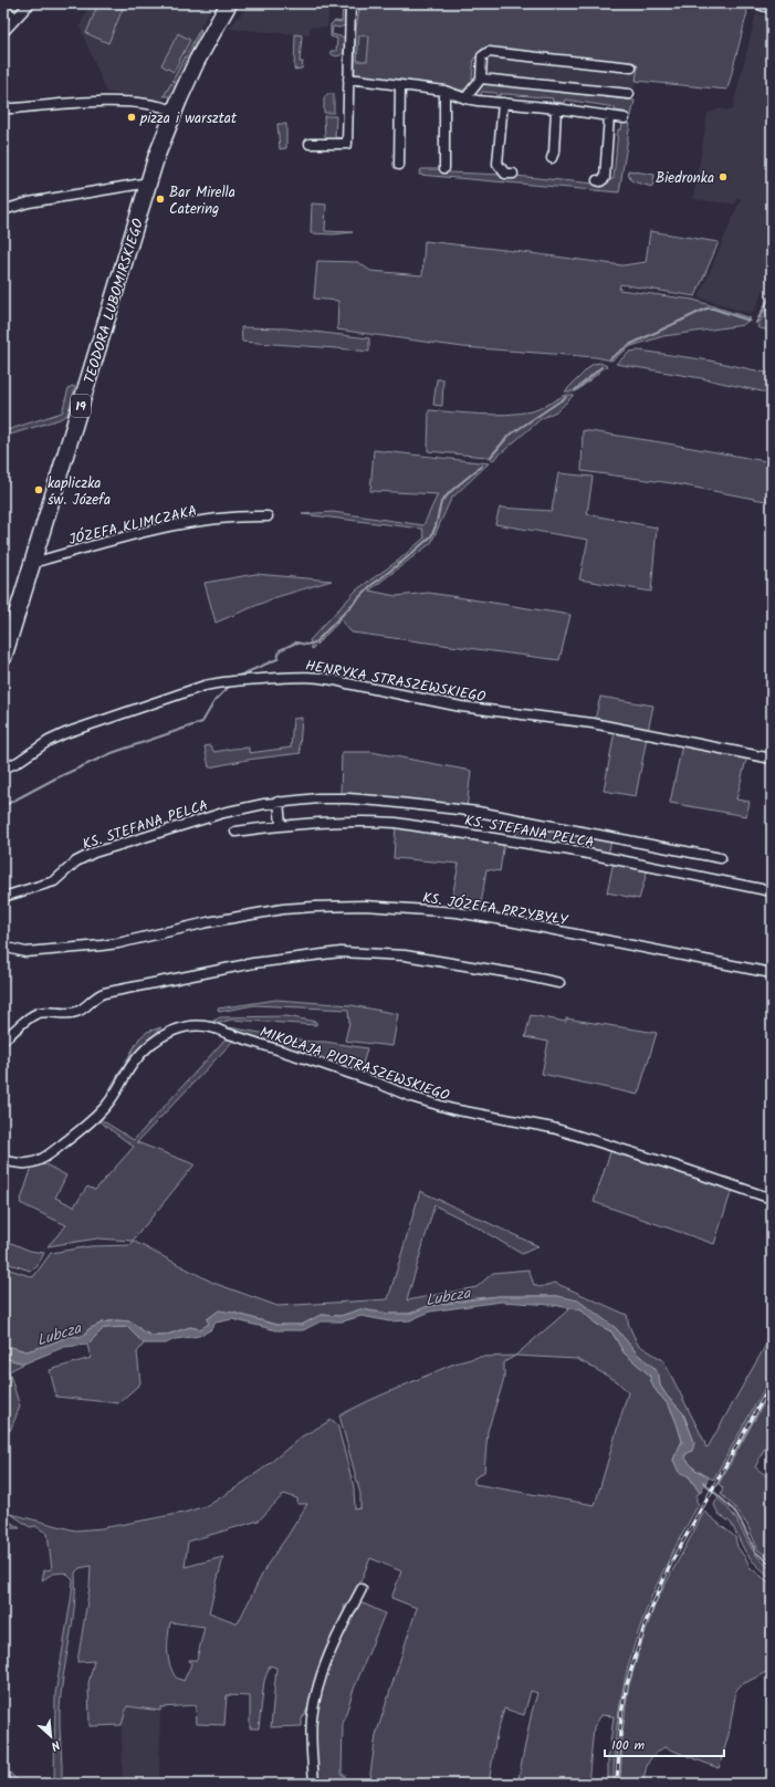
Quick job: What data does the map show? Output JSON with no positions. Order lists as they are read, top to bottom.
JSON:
{
  "streets": {
    "highway": ["TEODORA LUBOMIRSKIEGO", "19"],
    "street": [
      "JÓZEFA KLIMCZAKA",
      "HENRYKA STRASZEWSKIEGO",
      "KS. STEFANA PELCA",
      "KS. JÓZEFA PRZYBYŁY",
      "MIKOŁAJA PIOTRASZEWSKIEGO"
    ]
  },
  "crossings": [
    ["TEODORA LUBOMIRSKIEGO", "JÓZEFA KLIMCZAKA"]
  ],
  "water": ["Lubcza"],
  "places": [
    "pizza i warsztat",
    "Biedronka",
    "Bar Mirella Catering",
    "kapliczka św. Józefa"
  ],
  "scale_bar": "100 m",
  "north": "bottom right"
}
